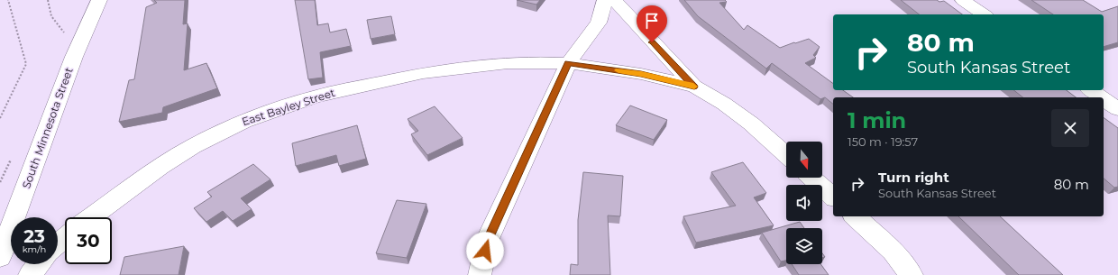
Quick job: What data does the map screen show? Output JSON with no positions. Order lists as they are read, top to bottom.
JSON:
{
  "streets": {
    "street": ["East Bayley Street", "South Minnesota Street"]
  },
  "north": "bottom",
  "page": {
    "turn": ["80 m", "South Kansas Street"],
    "heading": ["1 min", "150 m · 19:57"],
    "list": [
      {
        "name": "Turn right",
        "note": "South Kansas Street",
        "value": "80 m"
      }
    ],
    "speed": "23 km/h",
    "limit": "30"
  }
}
